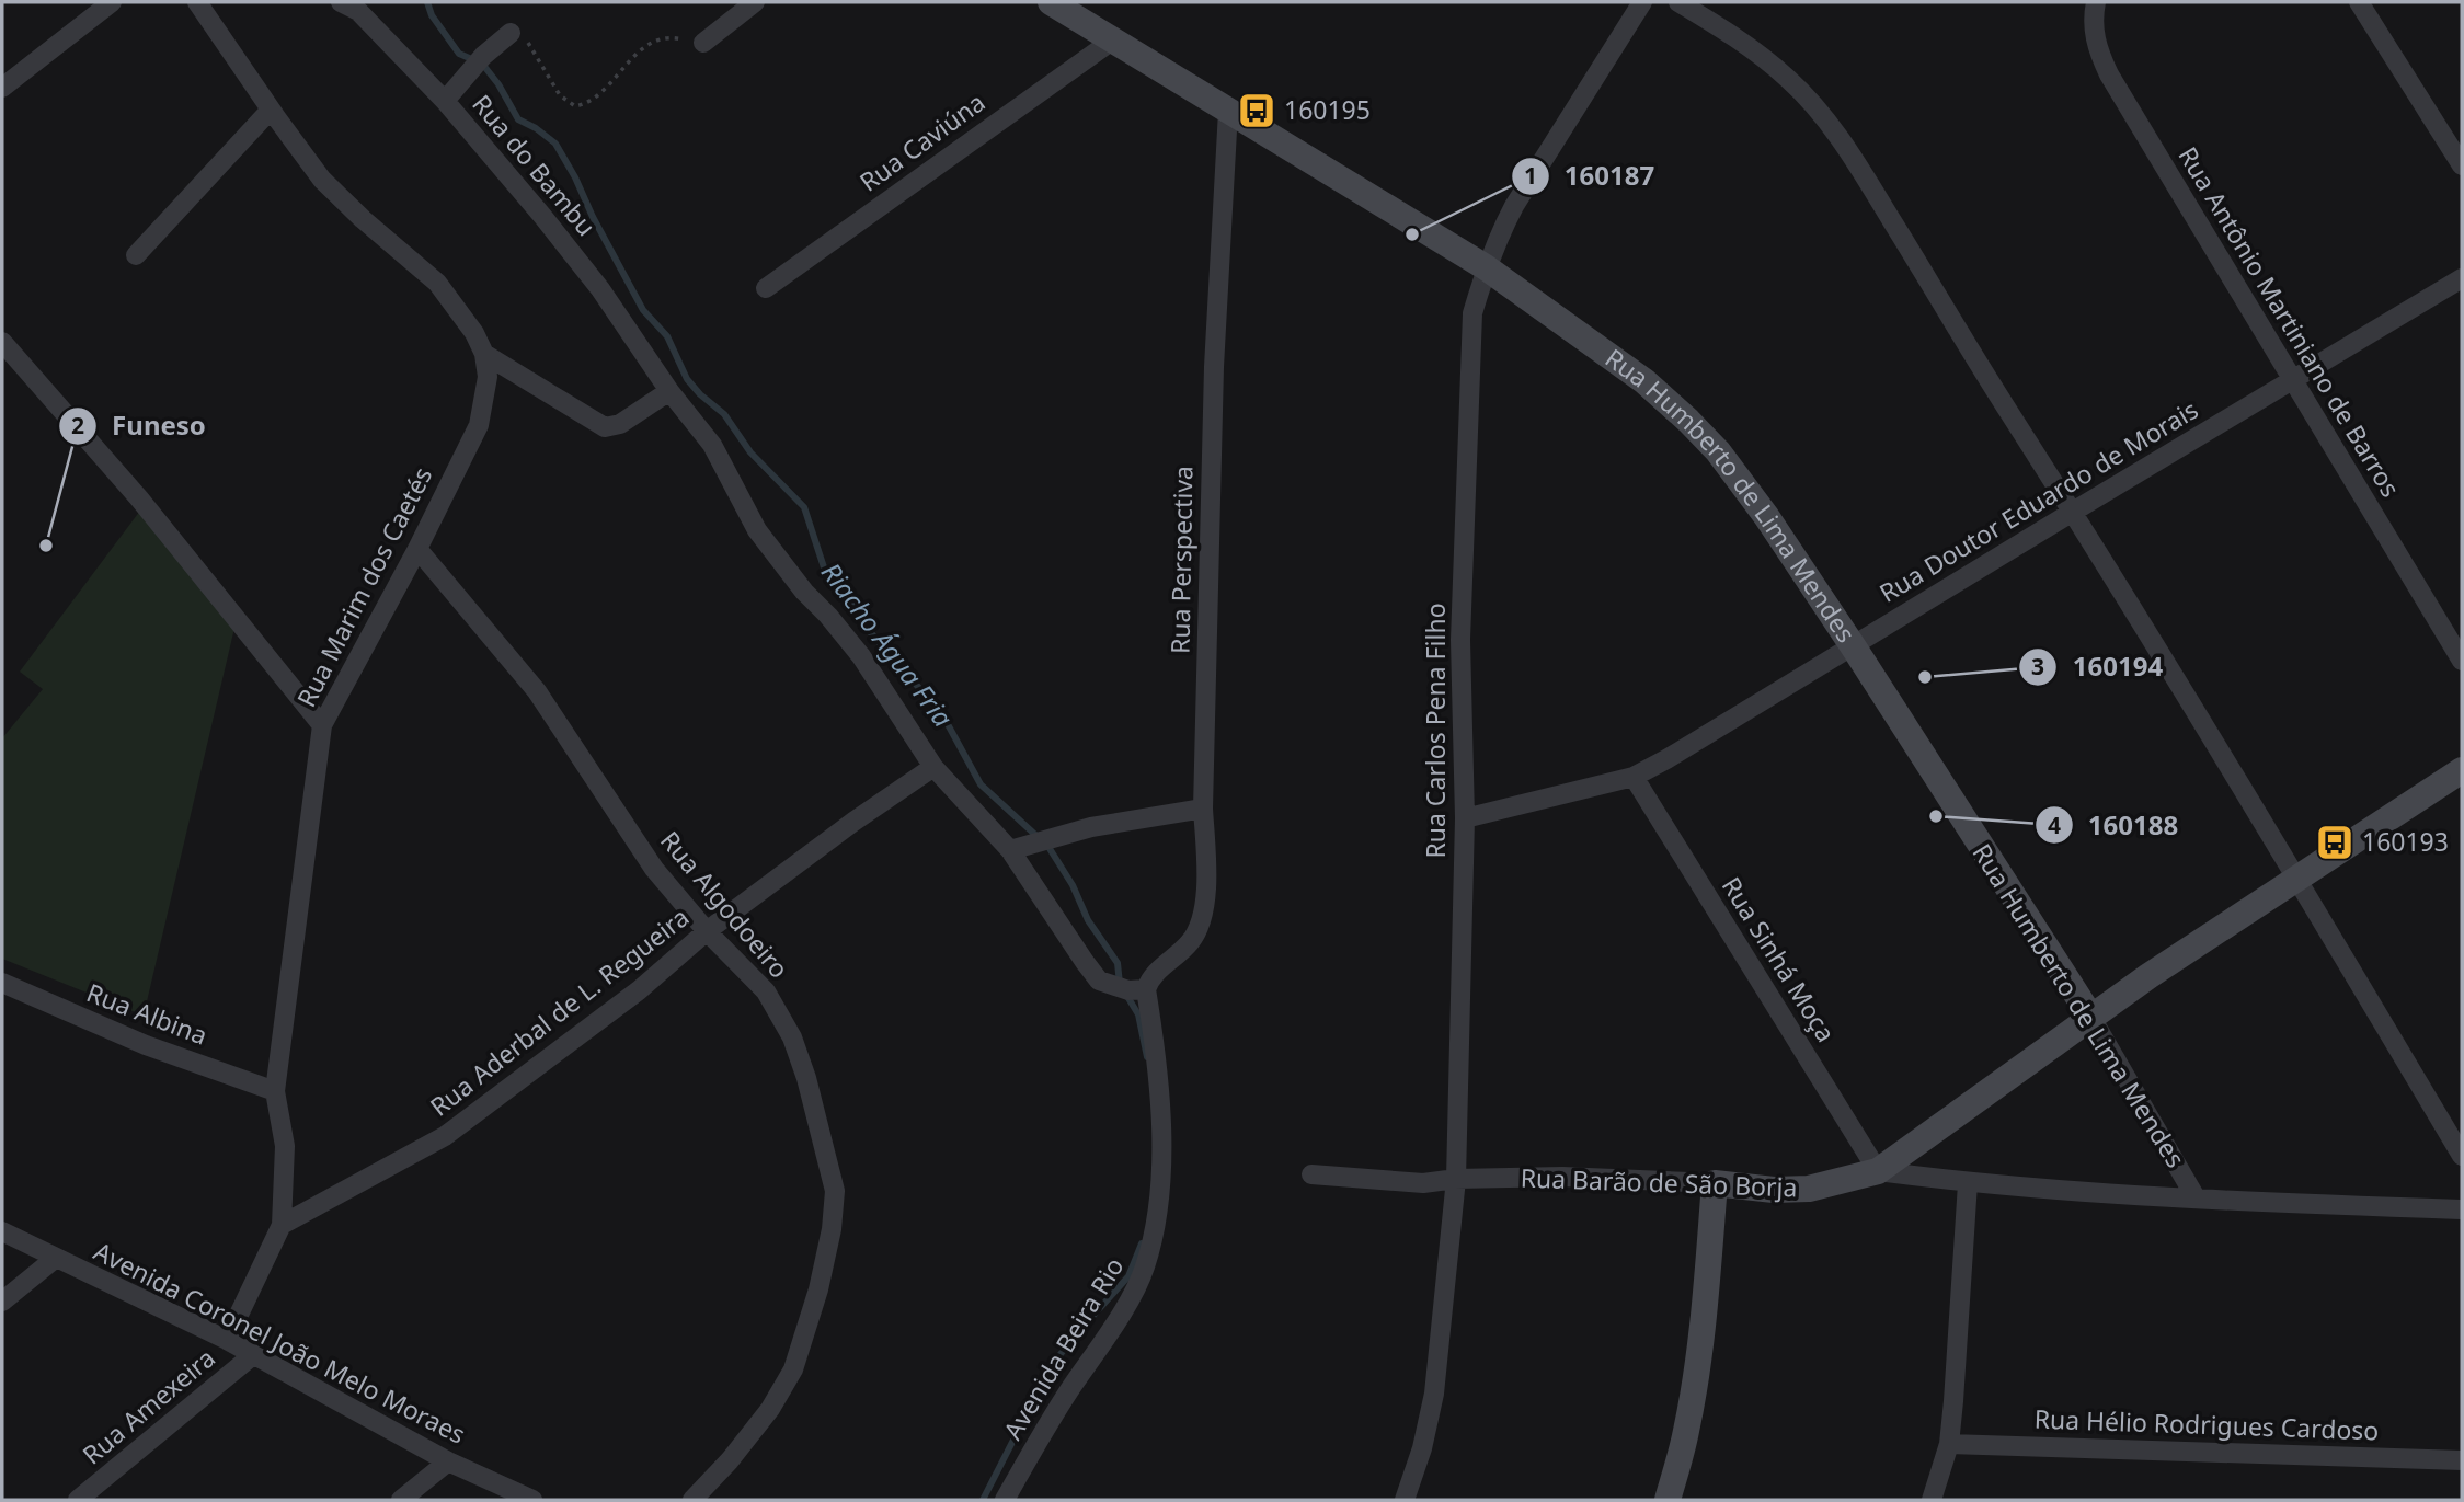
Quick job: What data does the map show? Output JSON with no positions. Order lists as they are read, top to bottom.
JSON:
{
  "streets": {
    "street": [
      "Rua Caviúna",
      "Rua do Bambu",
      "Rua Antônio Martiniano de Barros",
      "Rua Humberto de Lima Mendes",
      "Rua Doutor Eduardo de Morais",
      "Rua Perspectiva",
      "Rua Marim dos Caetés",
      "Rua Carlos Pena Filho",
      "Rua Algodoeiro",
      "Rua Sinhá Moça",
      "Rua Aderbal de L. Regueira",
      "Rua Albina",
      "Rua Barão de São Borja",
      "Avenida Coronel João Melo Moraes",
      "Avenida Beira Rio",
      "Rua Amexeira",
      "Rua Hélio Rodrigues Cardoso"
    ]
  },
  "crossings": [
    ["Rua Caviúna", "Rua Humberto de Lima Mendes"],
    ["Rua do Bambu", "Rua Aderbal de L. Regueira"],
    ["Rua Antônio Martiniano de Barros", "Rua Doutor Eduardo de Morais"],
    ["Rua Humberto de Lima Mendes", "Rua Doutor Eduardo de Morais"],
    ["Rua Humberto de Lima Mendes", "Rua Perspectiva"],
    ["Rua Humberto de Lima Mendes", "Rua Carlos Pena Filho"],
    ["Rua Humberto de Lima Mendes", "Rua Barão de São Borja"],
    ["Rua Doutor Eduardo de Morais", "Rua Carlos Pena Filho"],
    ["Rua Doutor Eduardo de Morais", "Rua Sinhá Moça"],
    ["Rua Perspectiva", "Avenida Beira Rio"],
    ["Rua Marim dos Caetés", "Rua Algodoeiro"],
    ["Rua Marim dos Caetés", "Rua Aderbal de L. Regueira"],
    ["Rua Marim dos Caetés", "Rua Albina"],
    ["Rua Marim dos Caetés", "Avenida Coronel João Melo Moraes"],
    ["Rua Carlos Pena Filho", "Rua Barão de São Borja"],
    ["Rua Algodoeiro", "Rua Aderbal de L. Regueira"],
    ["Rua Sinhá Moça", "Rua Barão de São Borja"],
    ["Avenida Coronel João Melo Moraes", "Rua Amexeira"]
  ],
  "water": ["Riacho Água Fria"],
  "places": {
    "bus stop": ["160195", "160193"],
    "other": [
      "160187",
      "Funeso",
      "160194",
      "160188"
    ]
  }
}
